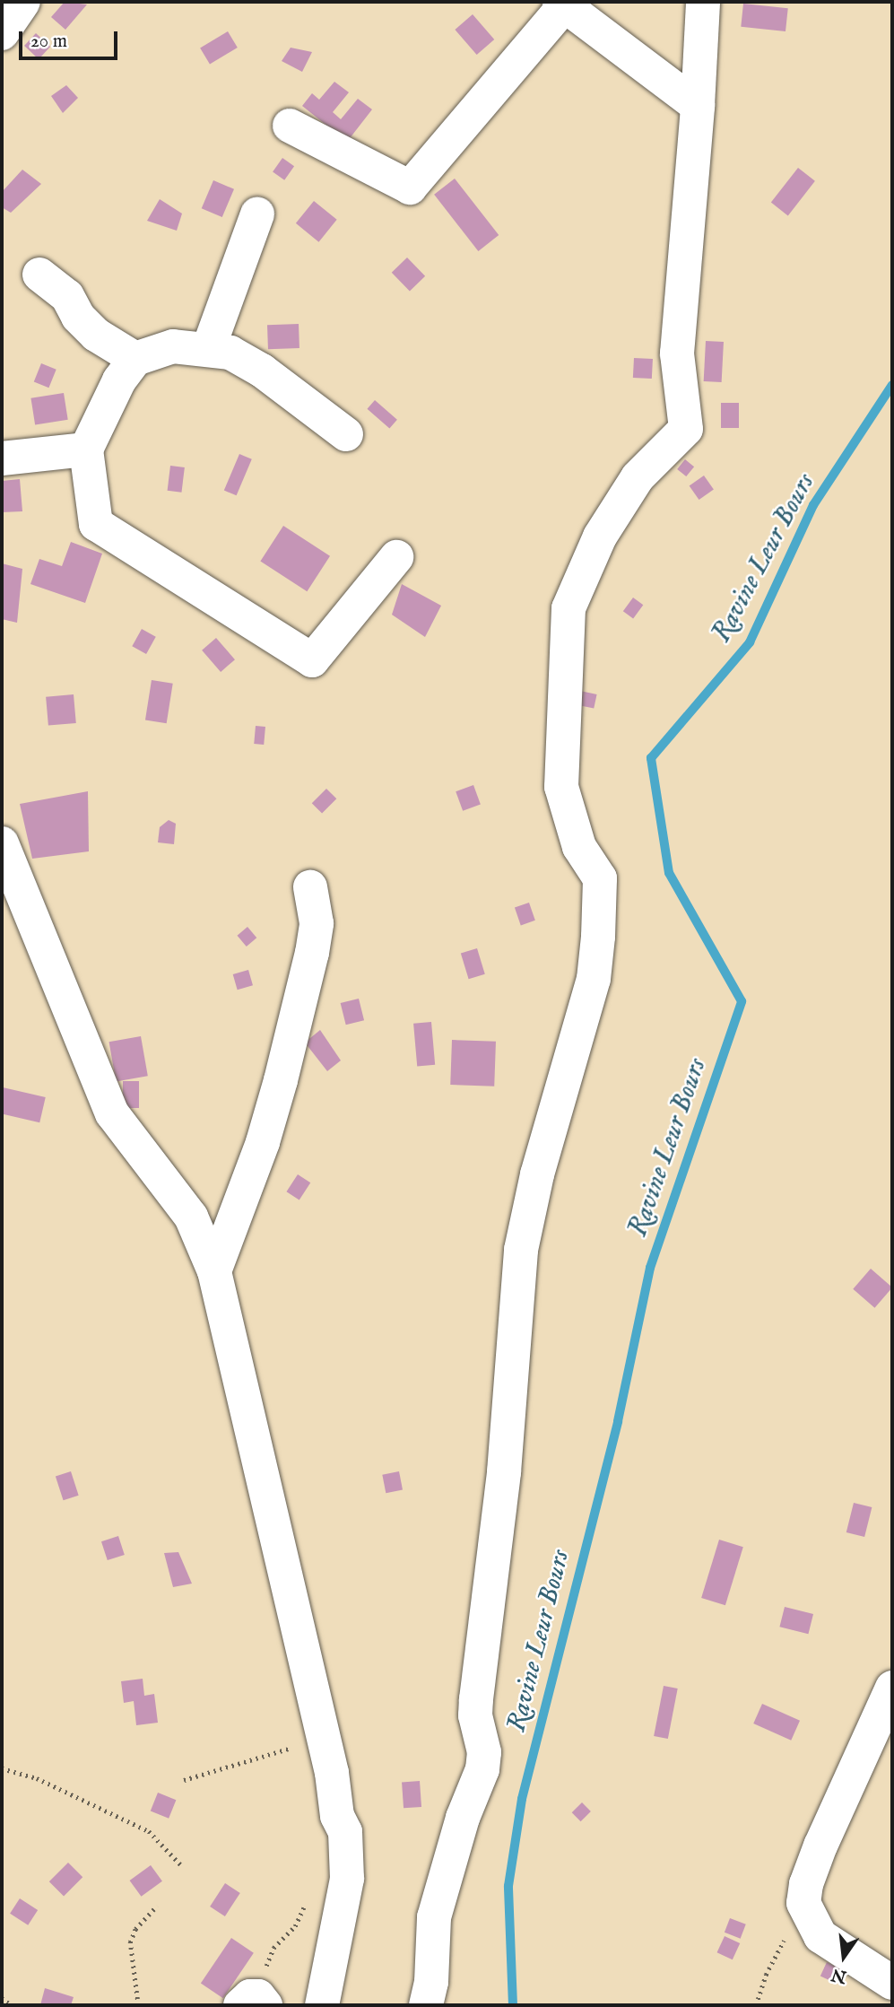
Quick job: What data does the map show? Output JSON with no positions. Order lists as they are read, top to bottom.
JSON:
{
  "water": ["Ravine Leur Bours"],
  "scale_bar": "20 m",
  "north": "bottom"
}
